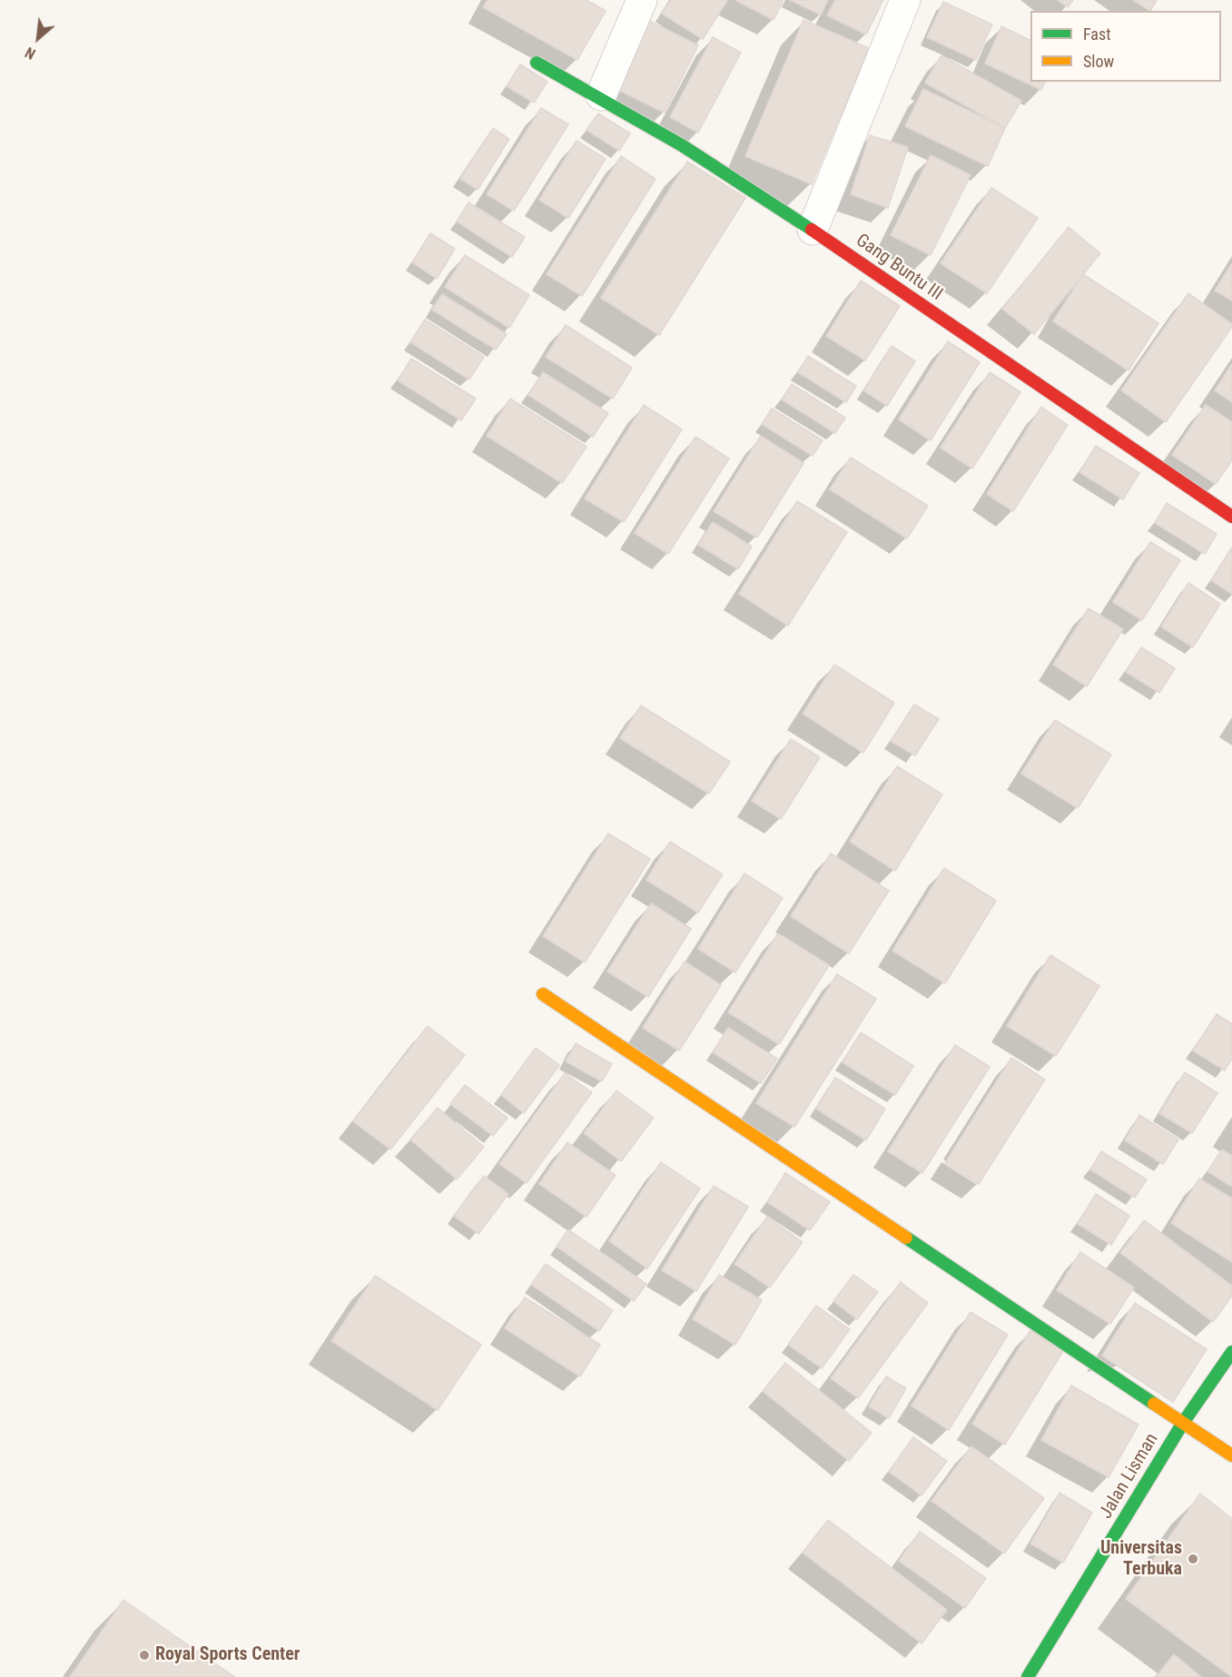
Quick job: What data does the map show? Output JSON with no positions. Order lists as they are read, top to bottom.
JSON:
{
  "streets": {
    "street": ["Gang Buntu III", "Jalan Lisman"]
  },
  "places": ["Universitas Terbuka", "Royal Sports Center"],
  "legend": ["Fast", "Slow"],
  "north": "bottom left"
}
